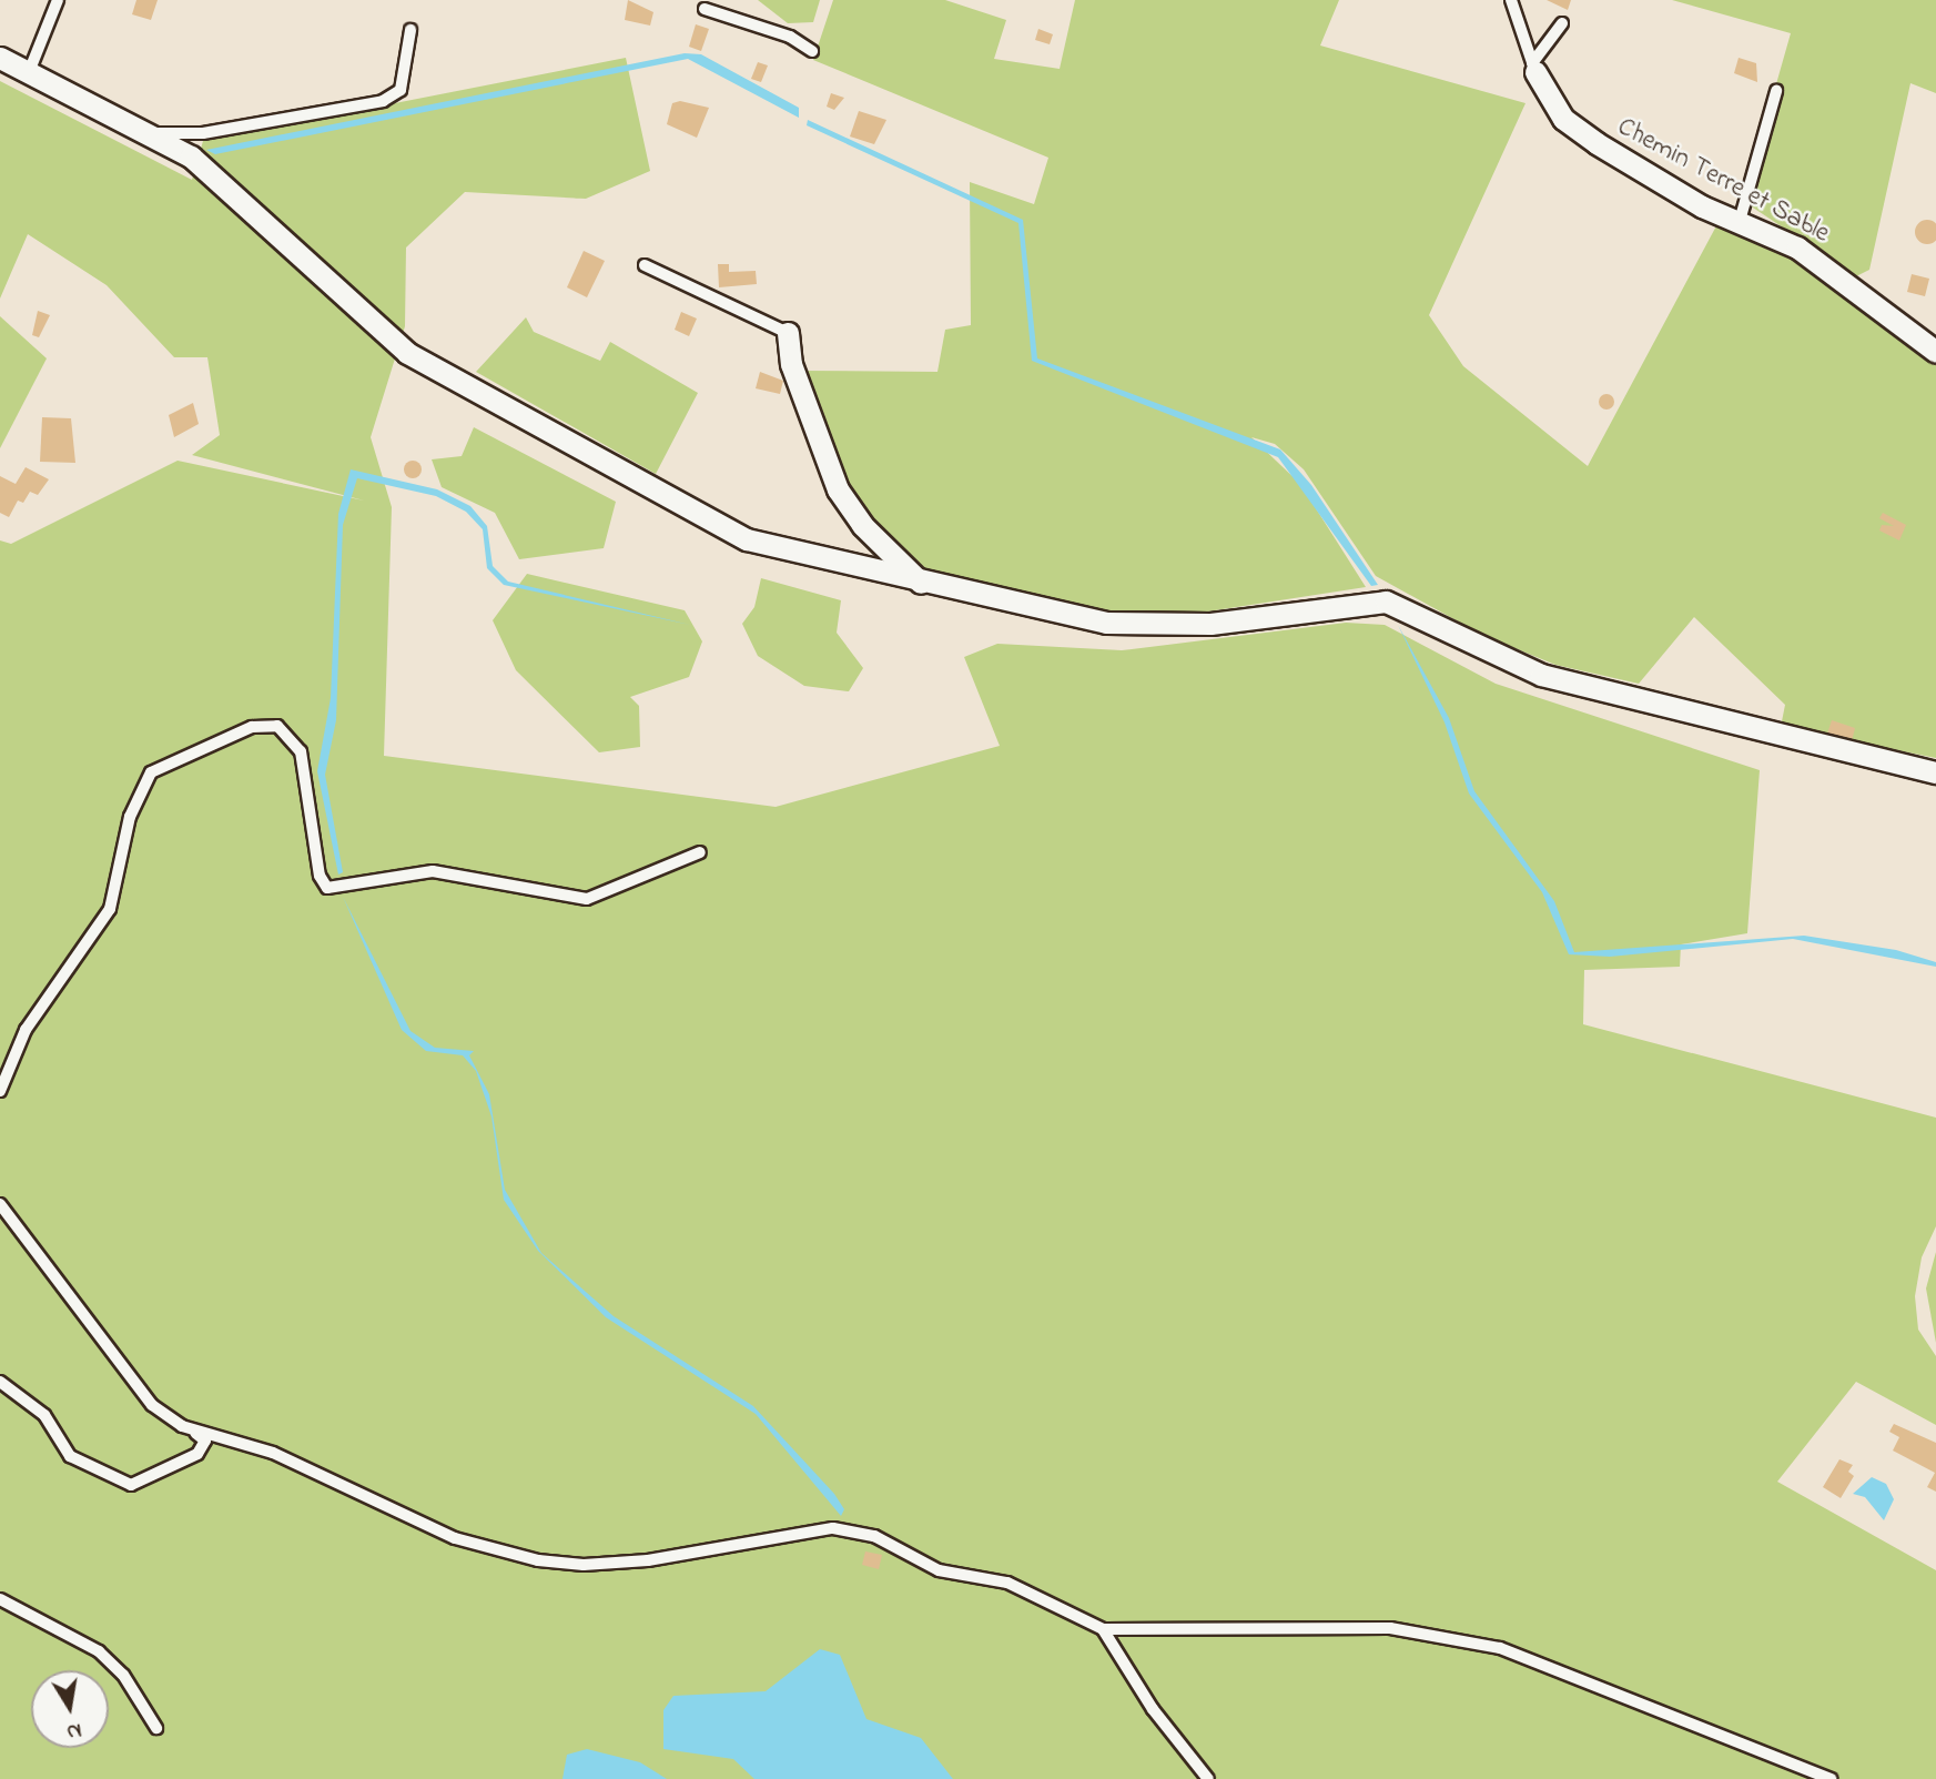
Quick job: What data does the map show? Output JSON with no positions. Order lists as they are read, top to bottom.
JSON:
{
  "streets": {
    "street": ["Chemin Terre et Sable"]
  },
  "north": "bottom"
}
